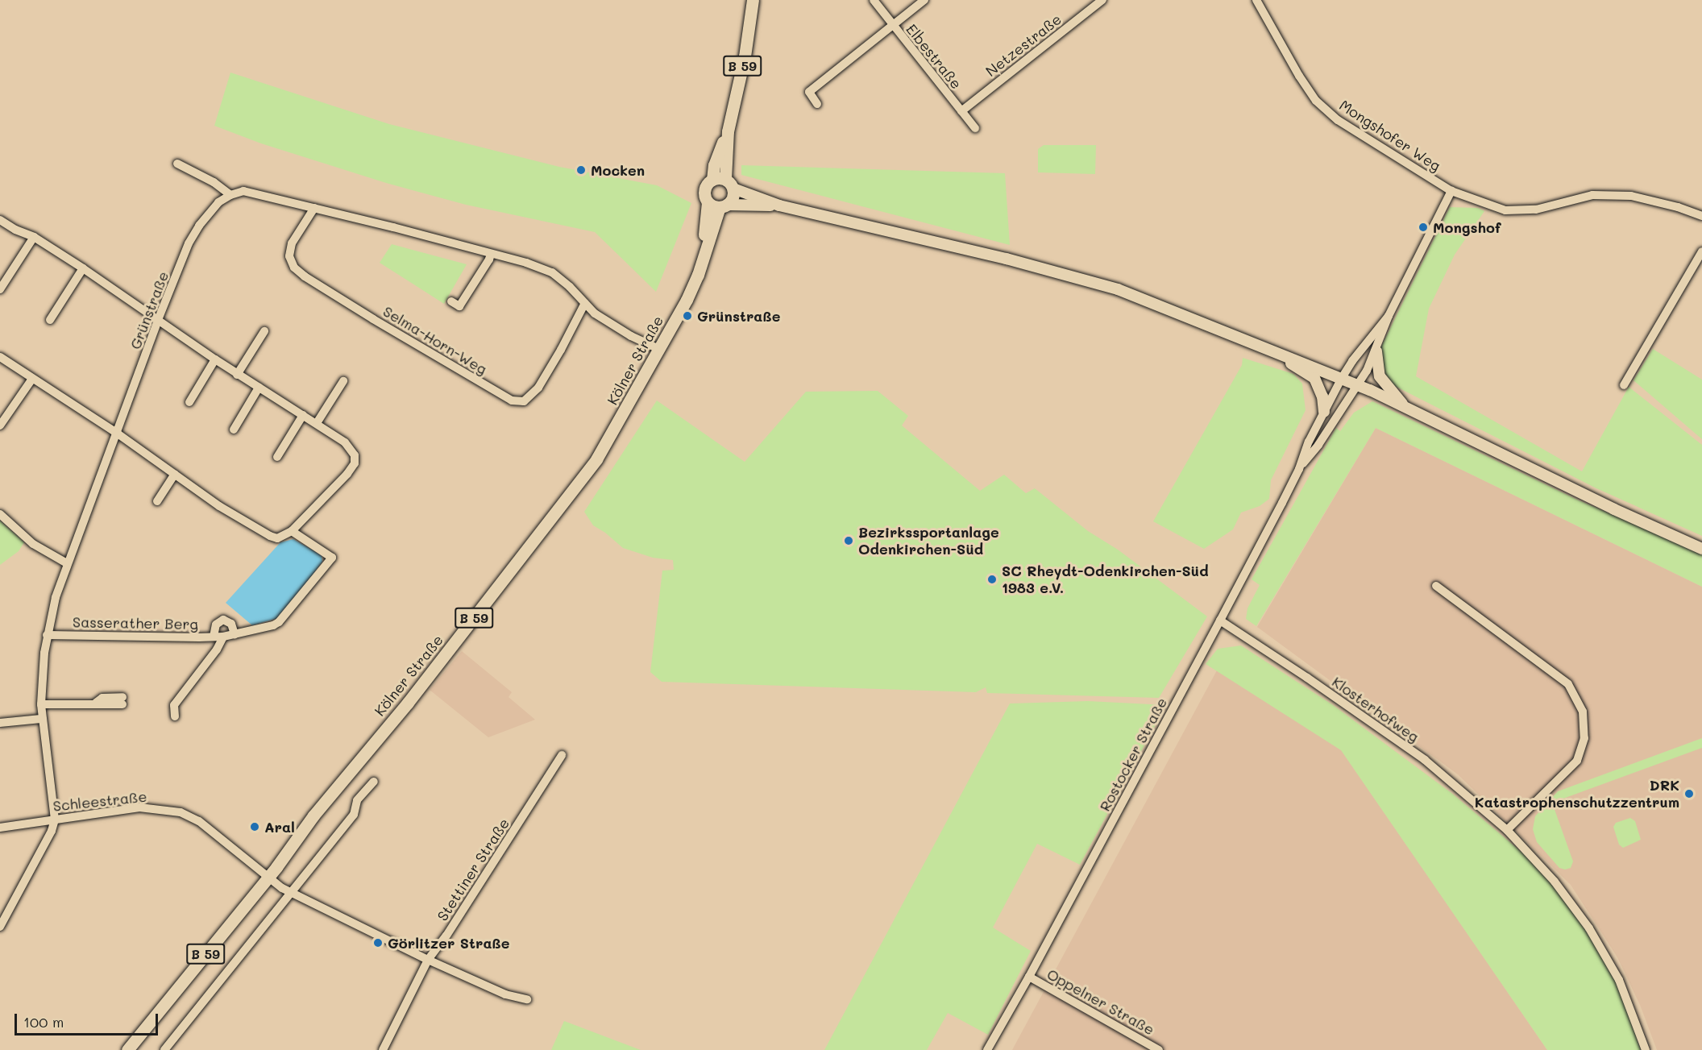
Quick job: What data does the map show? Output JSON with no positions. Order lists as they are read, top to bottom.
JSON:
{
  "streets": {
    "main road": ["B 59", "Kölner Straße"],
    "street": [
      "Netzestraße",
      "Elbestraße",
      "Mongshofer Weg",
      "Grünstraße",
      "Selma-Horn-Weg",
      "Sasserather Berg",
      "Klosterhofweg",
      "Rostocker Straße",
      "Schleestraße",
      "Stettiner Straße",
      "Oppelner Straße"
    ]
  },
  "crossings": [
    ["Netzestraße", "Elbestraße"],
    ["Grünstraße", "Sasserather Berg"],
    ["Grünstraße", "Schleestraße"],
    ["Kölner Straße", "Schleestraße"],
    ["Klosterhofweg", "Rostocker Straße"],
    ["Rostocker Straße", "Oppelner Straße"]
  ],
  "places": [
    "Mocken",
    "Mongshof",
    "Grünstraße",
    "Bezirkssportanlage Odenkirchen-Süd",
    "SC Rheydt-Odenkirchen-Süd 1983 e.V.",
    "DRK Katastrophenschutzzentrum",
    "Aral",
    "Görlitzer Straße"
  ],
  "scale_bar": "100 m"
}
